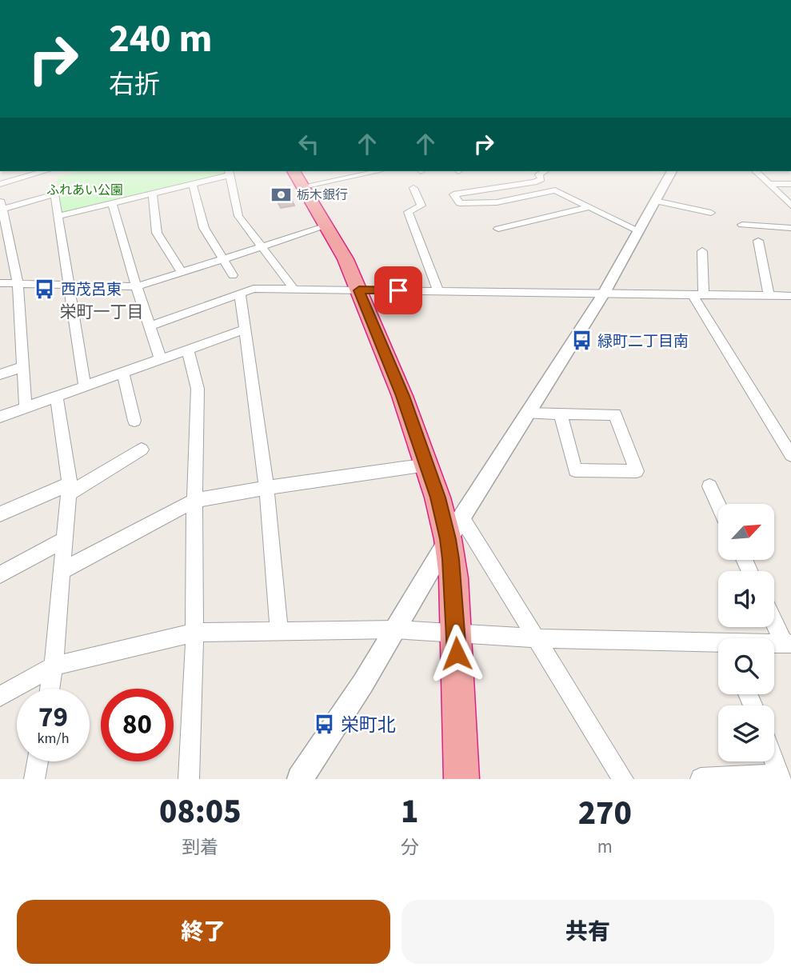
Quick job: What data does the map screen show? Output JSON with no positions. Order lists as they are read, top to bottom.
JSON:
{
  "districts": ["栄町一丁目"],
  "parks": ["ふれあい公園"],
  "places": {
    "bank": ["栃木銀行"],
    "bus stop": ["西茂呂東", "緑町二丁目南", "栄町北"]
  },
  "north": "top right",
  "page": {
    "turn": ["240 m", "右折"],
    "speed": "79 km/h",
    "limit": "80",
    "eta": [
      "08:05",
      "到着",
      "1",
      "分",
      "270",
      "m"
    ],
    "buttons": ["終了", "共有"]
  }
}
